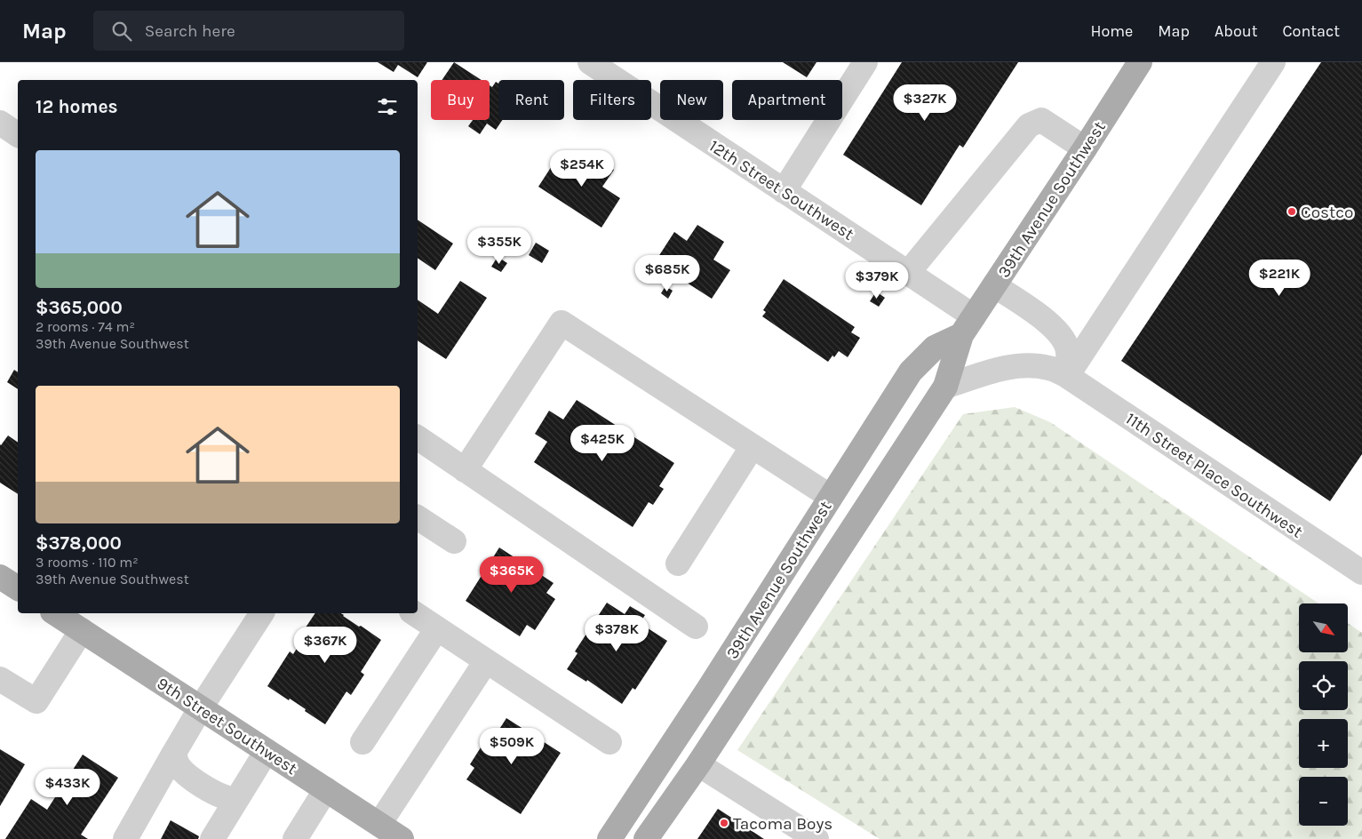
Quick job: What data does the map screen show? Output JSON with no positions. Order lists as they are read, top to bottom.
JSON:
{
  "streets": {
    "main road": ["39th Avenue Southwest", "9th Street Southwest"],
    "street": ["12th Street Southwest", "11th Street Place Southwest"]
  },
  "crossings": [
    ["12th Street Southwest", "39th Avenue Southwest"],
    ["39th Avenue Southwest", "11th Street Place Southwest"]
  ],
  "places": ["Costco", "Tacoma Boys"],
  "north": "bottom right",
  "page": {
    "header": "Map",
    "search": "Search here",
    "nav": [
      "Home",
      "Map",
      "About",
      "Contact"
    ],
    "chip": [
      "Buy",
      "Rent",
      "Filters",
      "New",
      "Apartment"
    ],
    "heading": "12 homes",
    "price": [
      "$327K",
      "$254K",
      "$355K",
      "$685K",
      "$221K",
      "$379K",
      "$425K",
      "$365K",
      "$378K",
      "$367K",
      "$509K",
      "$433K"
    ],
    "list": [
      {
        "name": "$365,000",
        "note": "2 rooms · 74 m² · 39th Avenue Southwest"
      },
      {
        "name": "$378,000",
        "note": "3 rooms · 110 m² · 39th Avenue Southwest"
      }
    ],
    "map_buttons": ["+", "−"]
  }
}
